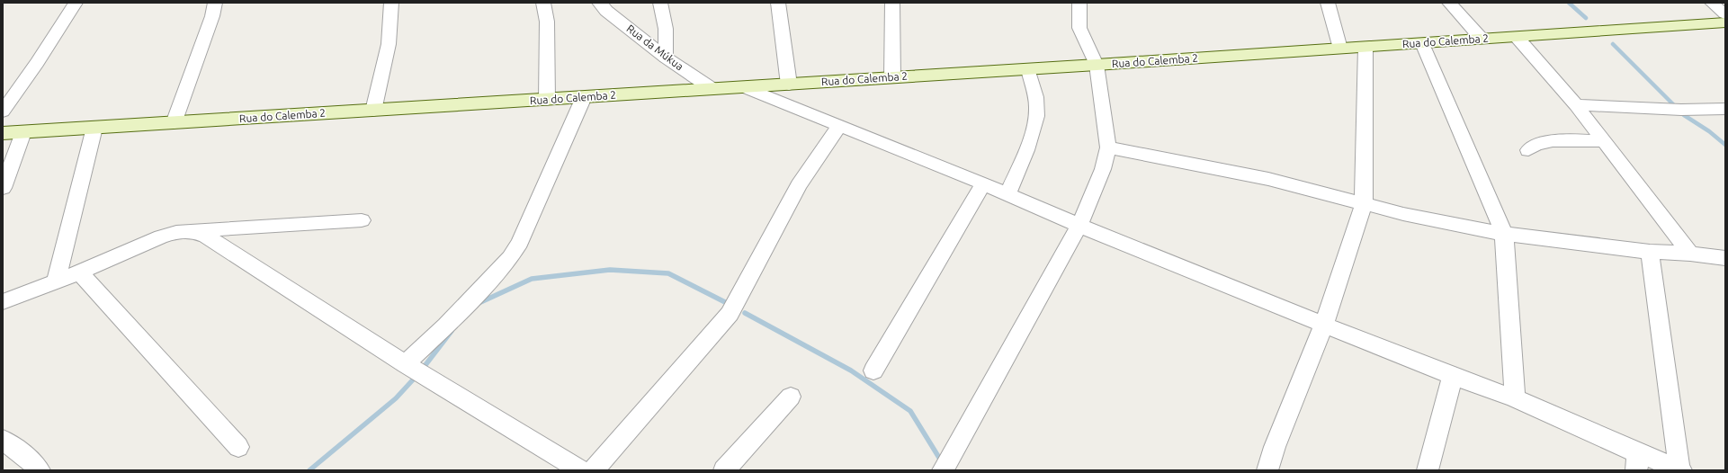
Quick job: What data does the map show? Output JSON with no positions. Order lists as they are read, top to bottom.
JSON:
{
  "streets": {
    "main road": ["Rua do Calemba 2"],
    "street": ["Rua da Múkua"]
  },
  "crossings": [
    ["Rua do Calemba 2", "Rua da Múkua"]
  ]
}
